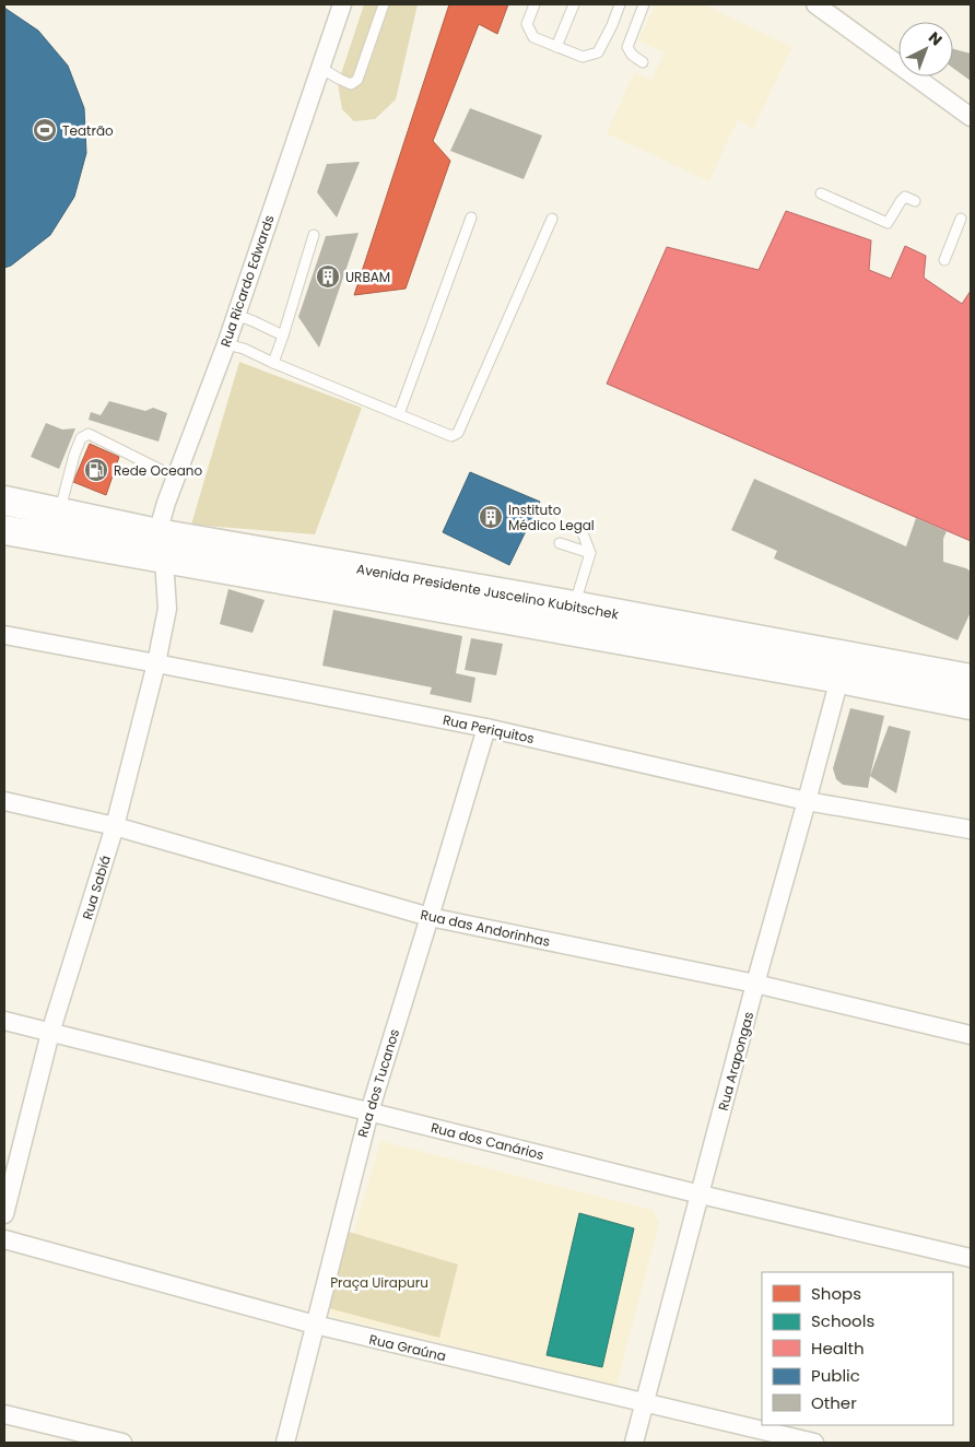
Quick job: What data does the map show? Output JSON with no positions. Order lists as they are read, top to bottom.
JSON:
{
  "streets": {
    "main road": ["Avenida Presidente Juscelino Kubitschek"],
    "street": [
      "Rua Ricardo Edwards",
      "Rua Periquitos",
      "Rua Sabiá",
      "Rua das Andorinhas",
      "Rua Arapongas",
      "Rua dos Tucanos",
      "Rua dos Canários",
      "Rua Graúna"
    ]
  },
  "crossings": [
    ["Rua Ricardo Edwards", "Avenida Presidente Juscelino Kubitschek"],
    ["Rua Ricardo Edwards", "Rua Sabiá"],
    ["Avenida Presidente Juscelino Kubitschek", "Rua Sabiá"],
    ["Avenida Presidente Juscelino Kubitschek", "Rua Arapongas"],
    ["Rua Periquitos", "Rua Sabiá"],
    ["Rua Periquitos", "Rua Arapongas"],
    ["Rua Periquitos", "Rua dos Tucanos"],
    ["Rua Sabiá", "Rua das Andorinhas"],
    ["Rua Sabiá", "Rua dos Canários"],
    ["Rua das Andorinhas", "Rua Arapongas"],
    ["Rua das Andorinhas", "Rua dos Tucanos"],
    ["Rua Arapongas", "Rua dos Canários"],
    ["Rua Arapongas", "Rua Graúna"],
    ["Rua dos Tucanos", "Rua dos Canários"],
    ["Rua dos Tucanos", "Rua Graúna"]
  ],
  "parks": ["Praça Uirapuru"],
  "places": {
    "sports": ["Teatrão"],
    "building": ["URBAM", "Instituto Médico Legal"],
    "fuel station": ["Rede Oceano"]
  },
  "legend": [
    "Shops",
    "Schools",
    "Health",
    "Public",
    "Other"
  ],
  "north": "top right"
}
